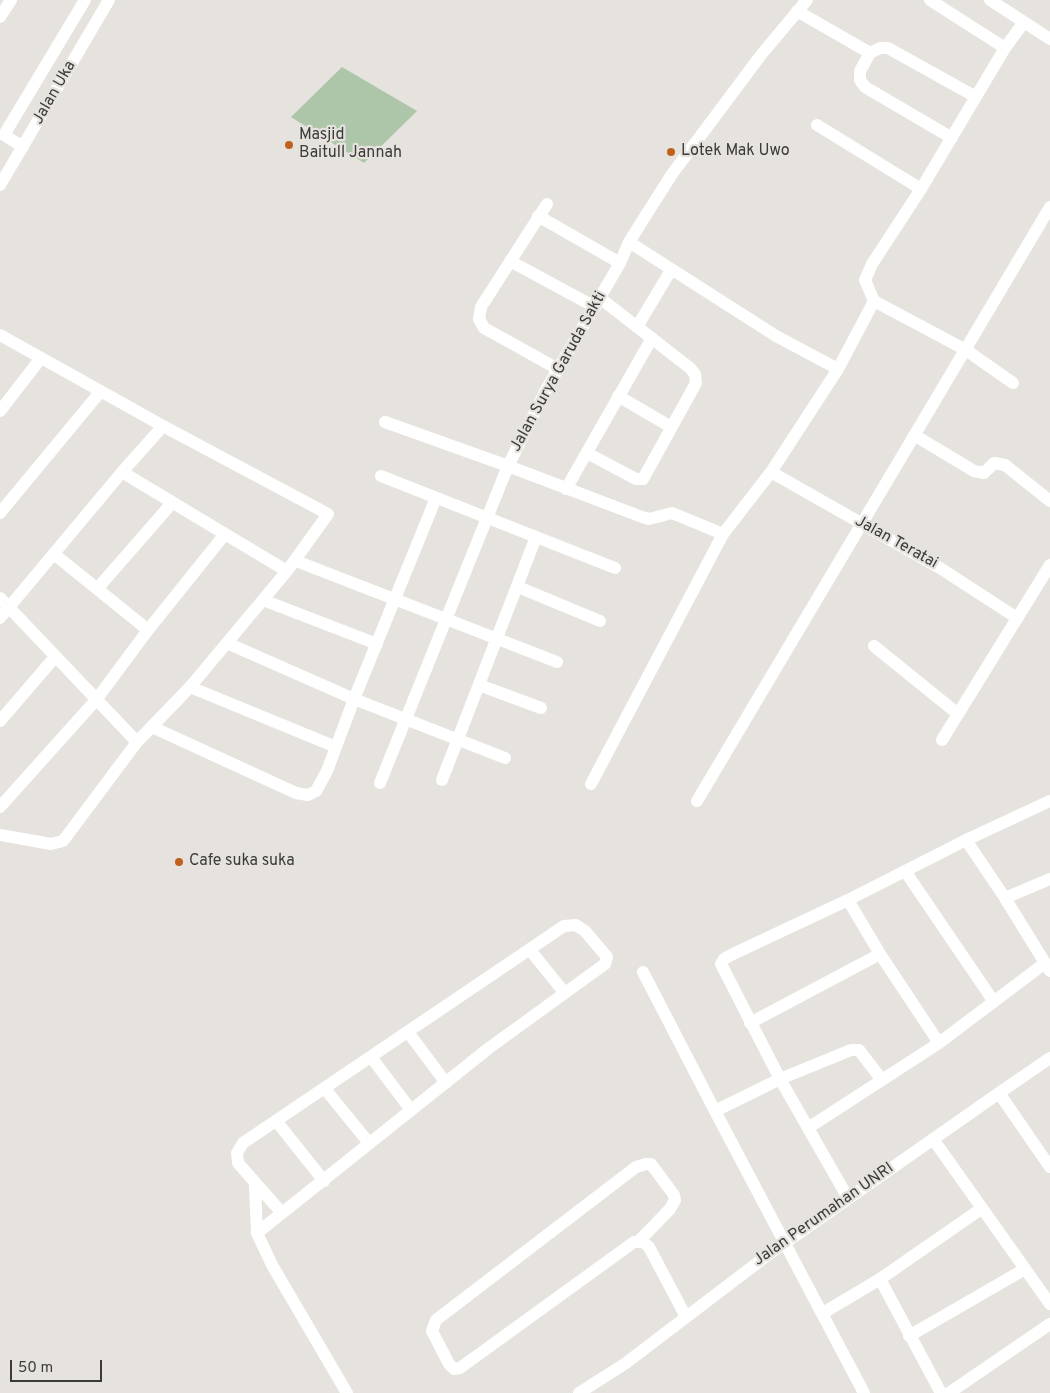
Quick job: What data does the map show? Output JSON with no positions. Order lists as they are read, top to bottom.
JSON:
{
  "streets": {
    "street": [
      "Jalan Uka",
      "Jalan Surya Garuda Sakti",
      "Jalan Teratai",
      "Jalan Perumahan UNRI"
    ]
  },
  "places": ["Masjid Baitull Jannah", "Lotek Mak Uwo", "Cafe suka suka"],
  "scale_bar": "50 m"
}
